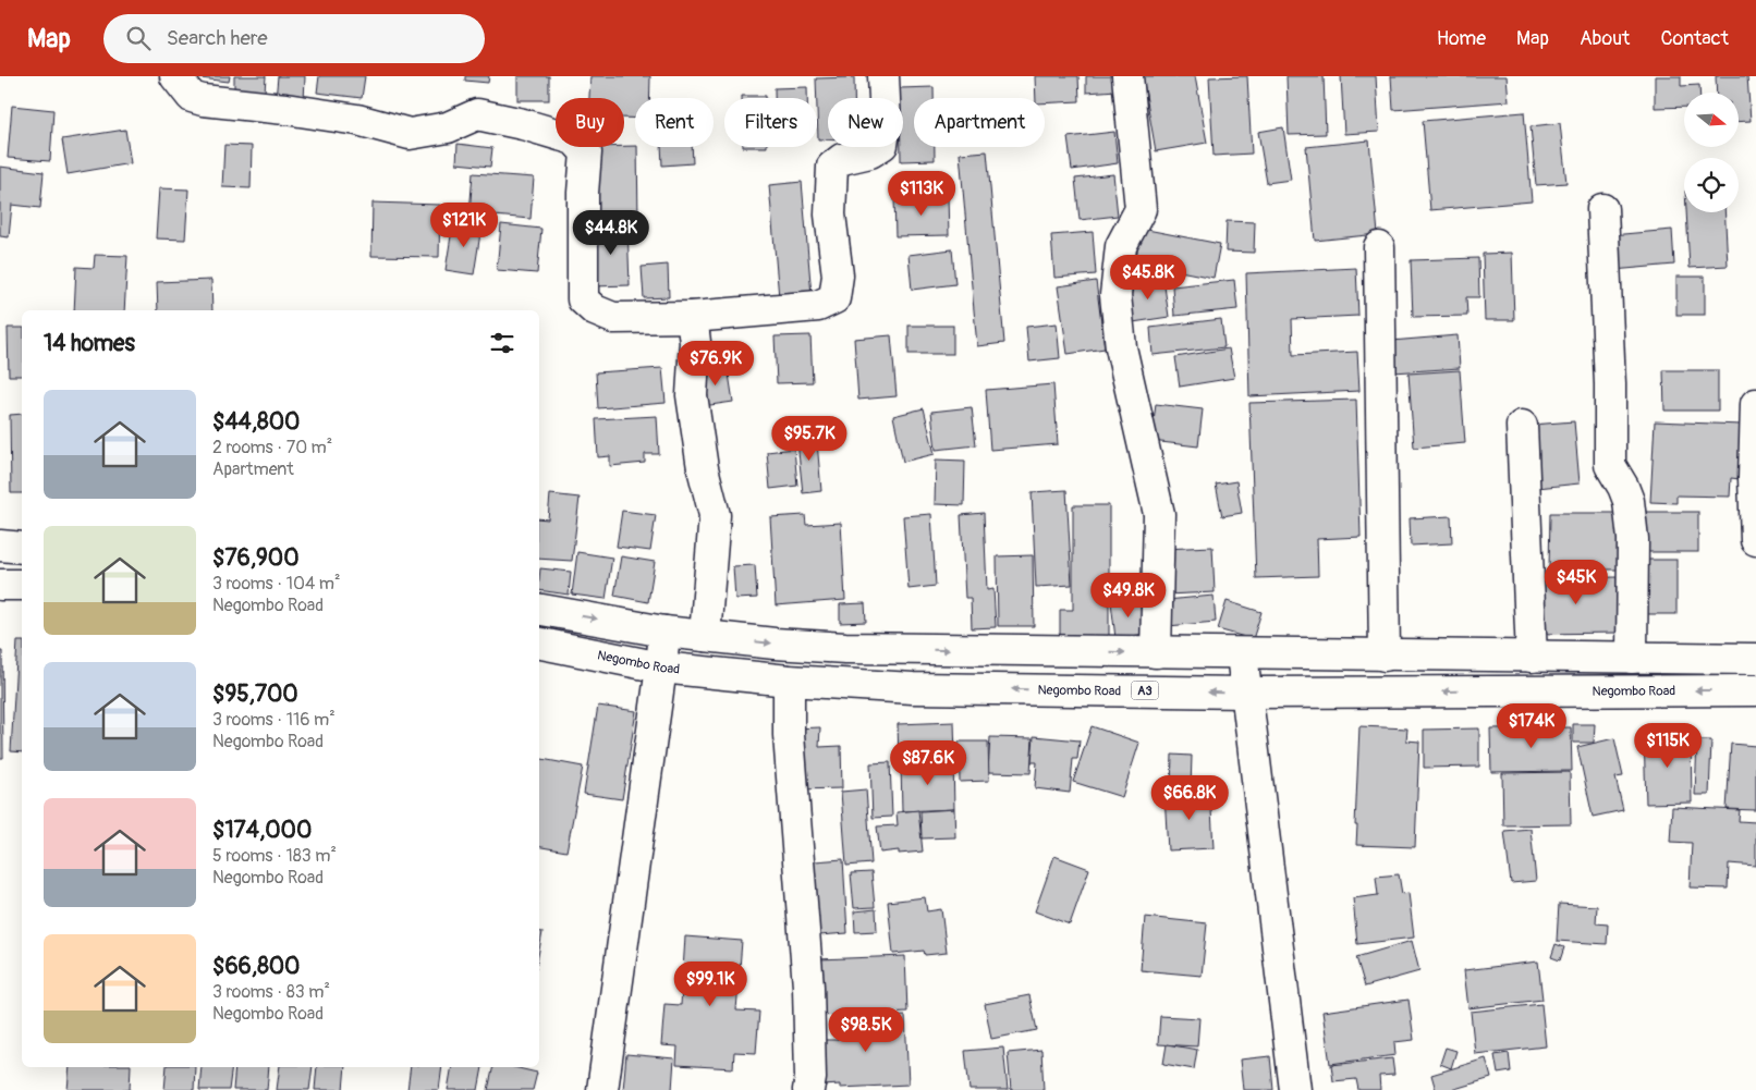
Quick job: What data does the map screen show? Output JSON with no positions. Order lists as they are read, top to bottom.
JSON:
{
  "streets": {
    "main road": ["Negombo Road", "A3"]
  },
  "north": "right",
  "page": {
    "header": "Map",
    "search": "Search here",
    "nav": [
      "Home",
      "Map",
      "About",
      "Contact"
    ],
    "chip": [
      "Buy",
      "Rent",
      "Filters",
      "New",
      "Apartment"
    ],
    "price": [
      "$113K",
      "$121K",
      "$44.8K",
      "$45.8K",
      "$76.9K",
      "$95.7K",
      "$45K",
      "$49.8K",
      "$174K",
      "$115K",
      "$87.6K",
      "$66.8K",
      "$99.1K",
      "$98.5K"
    ],
    "heading": "14 homes",
    "list": [
      {
        "name": "$44,800",
        "note": "2 rooms · 70 m² · Apartment"
      },
      {
        "name": "$76,900",
        "note": "3 rooms · 104 m² · Negombo Road"
      },
      {
        "name": "$95,700",
        "note": "3 rooms · 116 m² · Negombo Road"
      },
      {
        "name": "$174,000",
        "note": "5 rooms · 183 m² · Negombo Road"
      },
      {
        "name": "$66,800",
        "note": "3 rooms · 83 m² · Negombo Road"
      }
    ]
  }
}
